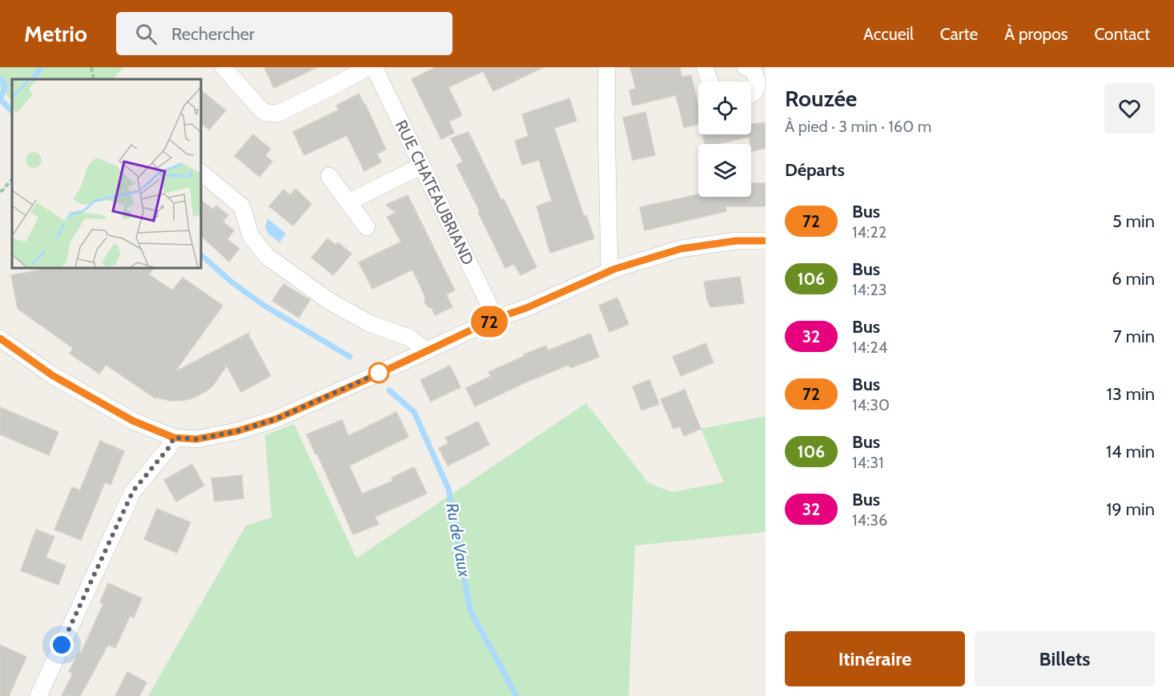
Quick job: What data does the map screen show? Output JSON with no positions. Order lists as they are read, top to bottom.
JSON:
{
  "streets": {
    "street": ["RUE CHATEAUBRIAND"]
  },
  "water": ["Ru de Vaux"],
  "lines": ["bus line 72"],
  "page": {
    "header": "Metrio",
    "search": "Rechercher",
    "nav": [
      "Accueil",
      "Carte",
      "À propos",
      "Contact"
    ],
    "on_map": "72",
    "heading": [
      ["Rouzée", "À pied · 3 min · 160 m"],
      "Départs"
    ],
    "list": [
      {
        "mark": "72",
        "name": "Bus",
        "note": "14:22",
        "value": "5 min"
      },
      {
        "mark": "106",
        "name": "Bus",
        "note": "14:23",
        "value": "6 min"
      },
      {
        "mark": "32",
        "name": "Bus",
        "note": "14:24",
        "value": "7 min"
      },
      {
        "mark": "72",
        "name": "Bus",
        "note": "14:30",
        "value": "13 min"
      },
      {
        "mark": "106",
        "name": "Bus",
        "note": "14:31",
        "value": "14 min"
      },
      {
        "mark": "32",
        "name": "Bus",
        "note": "14:36",
        "value": "19 min"
      }
    ],
    "buttons": ["Itinéraire", "Billets"]
  }
}
